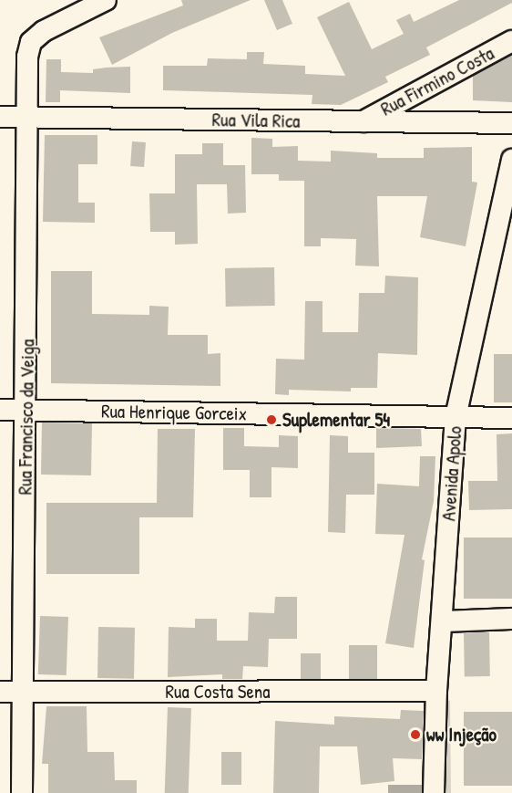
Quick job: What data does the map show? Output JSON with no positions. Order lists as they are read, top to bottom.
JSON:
{
  "streets": {
    "street": [
      "Rua Firmino Costa",
      "Rua Vila Rica",
      "Rua Henrique Gorceix",
      "Rua Francisco da Veiga",
      "Avenida Apolo",
      "Rua Costa Sena"
    ]
  },
  "crossings": [
    ["Rua Firmino Costa", "Rua Vila Rica"],
    ["Rua Vila Rica", "Rua Francisco da Veiga"],
    ["Rua Henrique Gorceix", "Rua Francisco da Veiga"],
    ["Rua Henrique Gorceix", "Avenida Apolo"],
    ["Rua Francisco da Veiga", "Rua Costa Sena"],
    ["Avenida Apolo", "Rua Costa Sena"]
  ],
  "places": ["Suplementar 54", "ww Injeção"]
}
